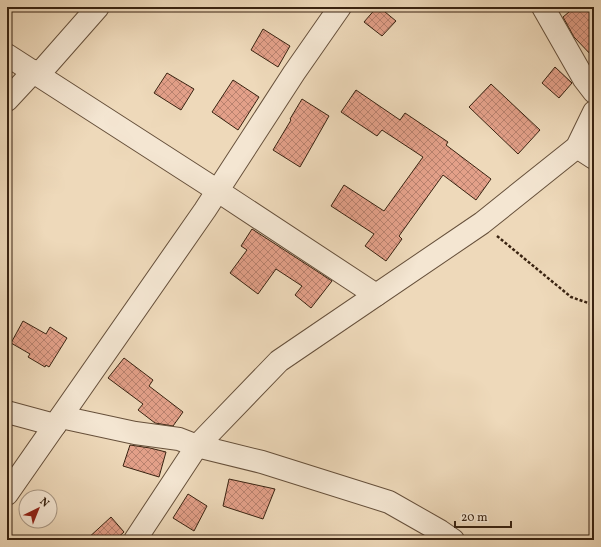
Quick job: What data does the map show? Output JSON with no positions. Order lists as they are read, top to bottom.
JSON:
{
  "scale_bar": "20 m",
  "north": "top right"
}
